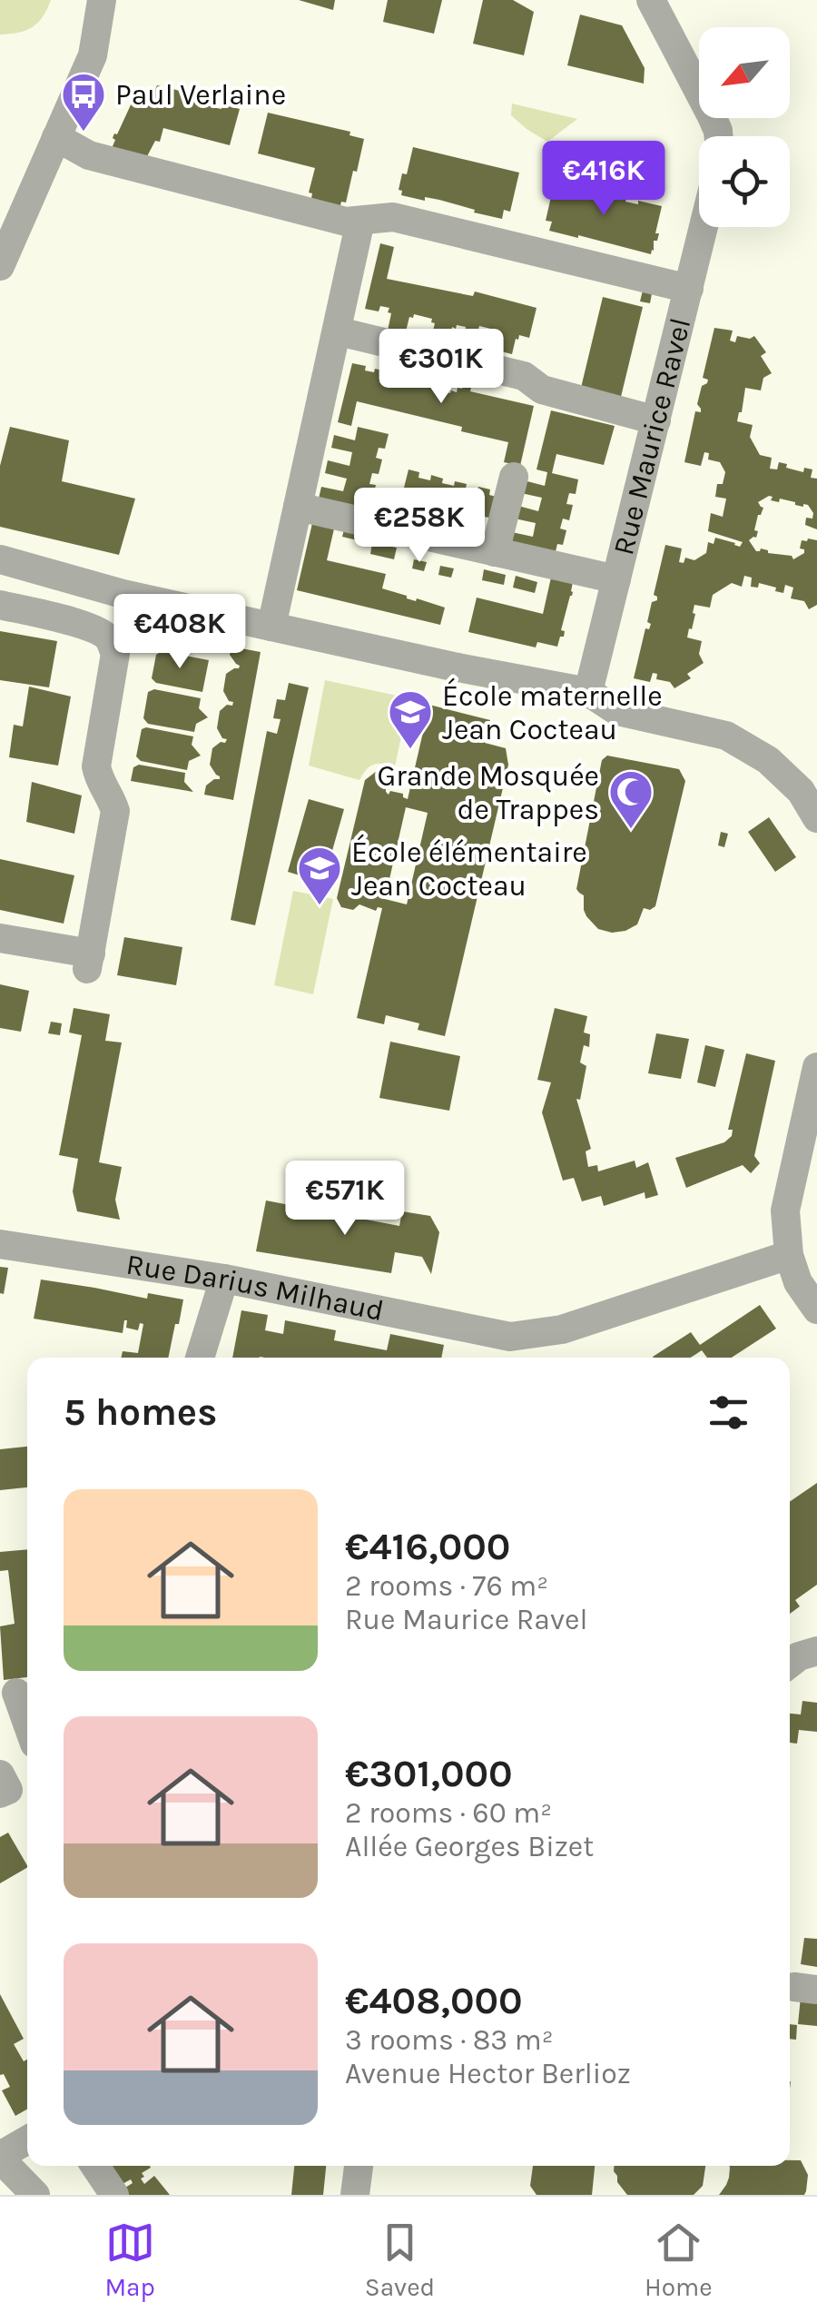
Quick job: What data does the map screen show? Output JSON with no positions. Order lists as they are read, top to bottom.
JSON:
{
  "streets": {
    "street": ["Rue Maurice Ravel", "Rue Darius Milhaud"]
  },
  "places": {
    "bus stop": ["Paul Verlaine"],
    "school or university": ["École maternelle Jean Cocteau", "École élémentaire Jean Cocteau"],
    "mosque": ["Grande Mosquée de Trappes"]
  },
  "north": "bottom left",
  "page": {
    "price": [
      "€416K",
      "€301K",
      "€258K",
      "€408K",
      "€571K"
    ],
    "heading": "5 homes",
    "list": [
      {
        "name": "€416,000",
        "note": "2 rooms · 76 m² · Rue Maurice Ravel"
      },
      {
        "name": "€301,000",
        "note": "2 rooms · 60 m² · Allée Georges Bizet"
      },
      {
        "name": "€408,000",
        "note": "3 rooms · 83 m² · Avenue Hector Berlioz"
      }
    ],
    "tabs": ["Map", "Saved", "Home"]
  }
}
